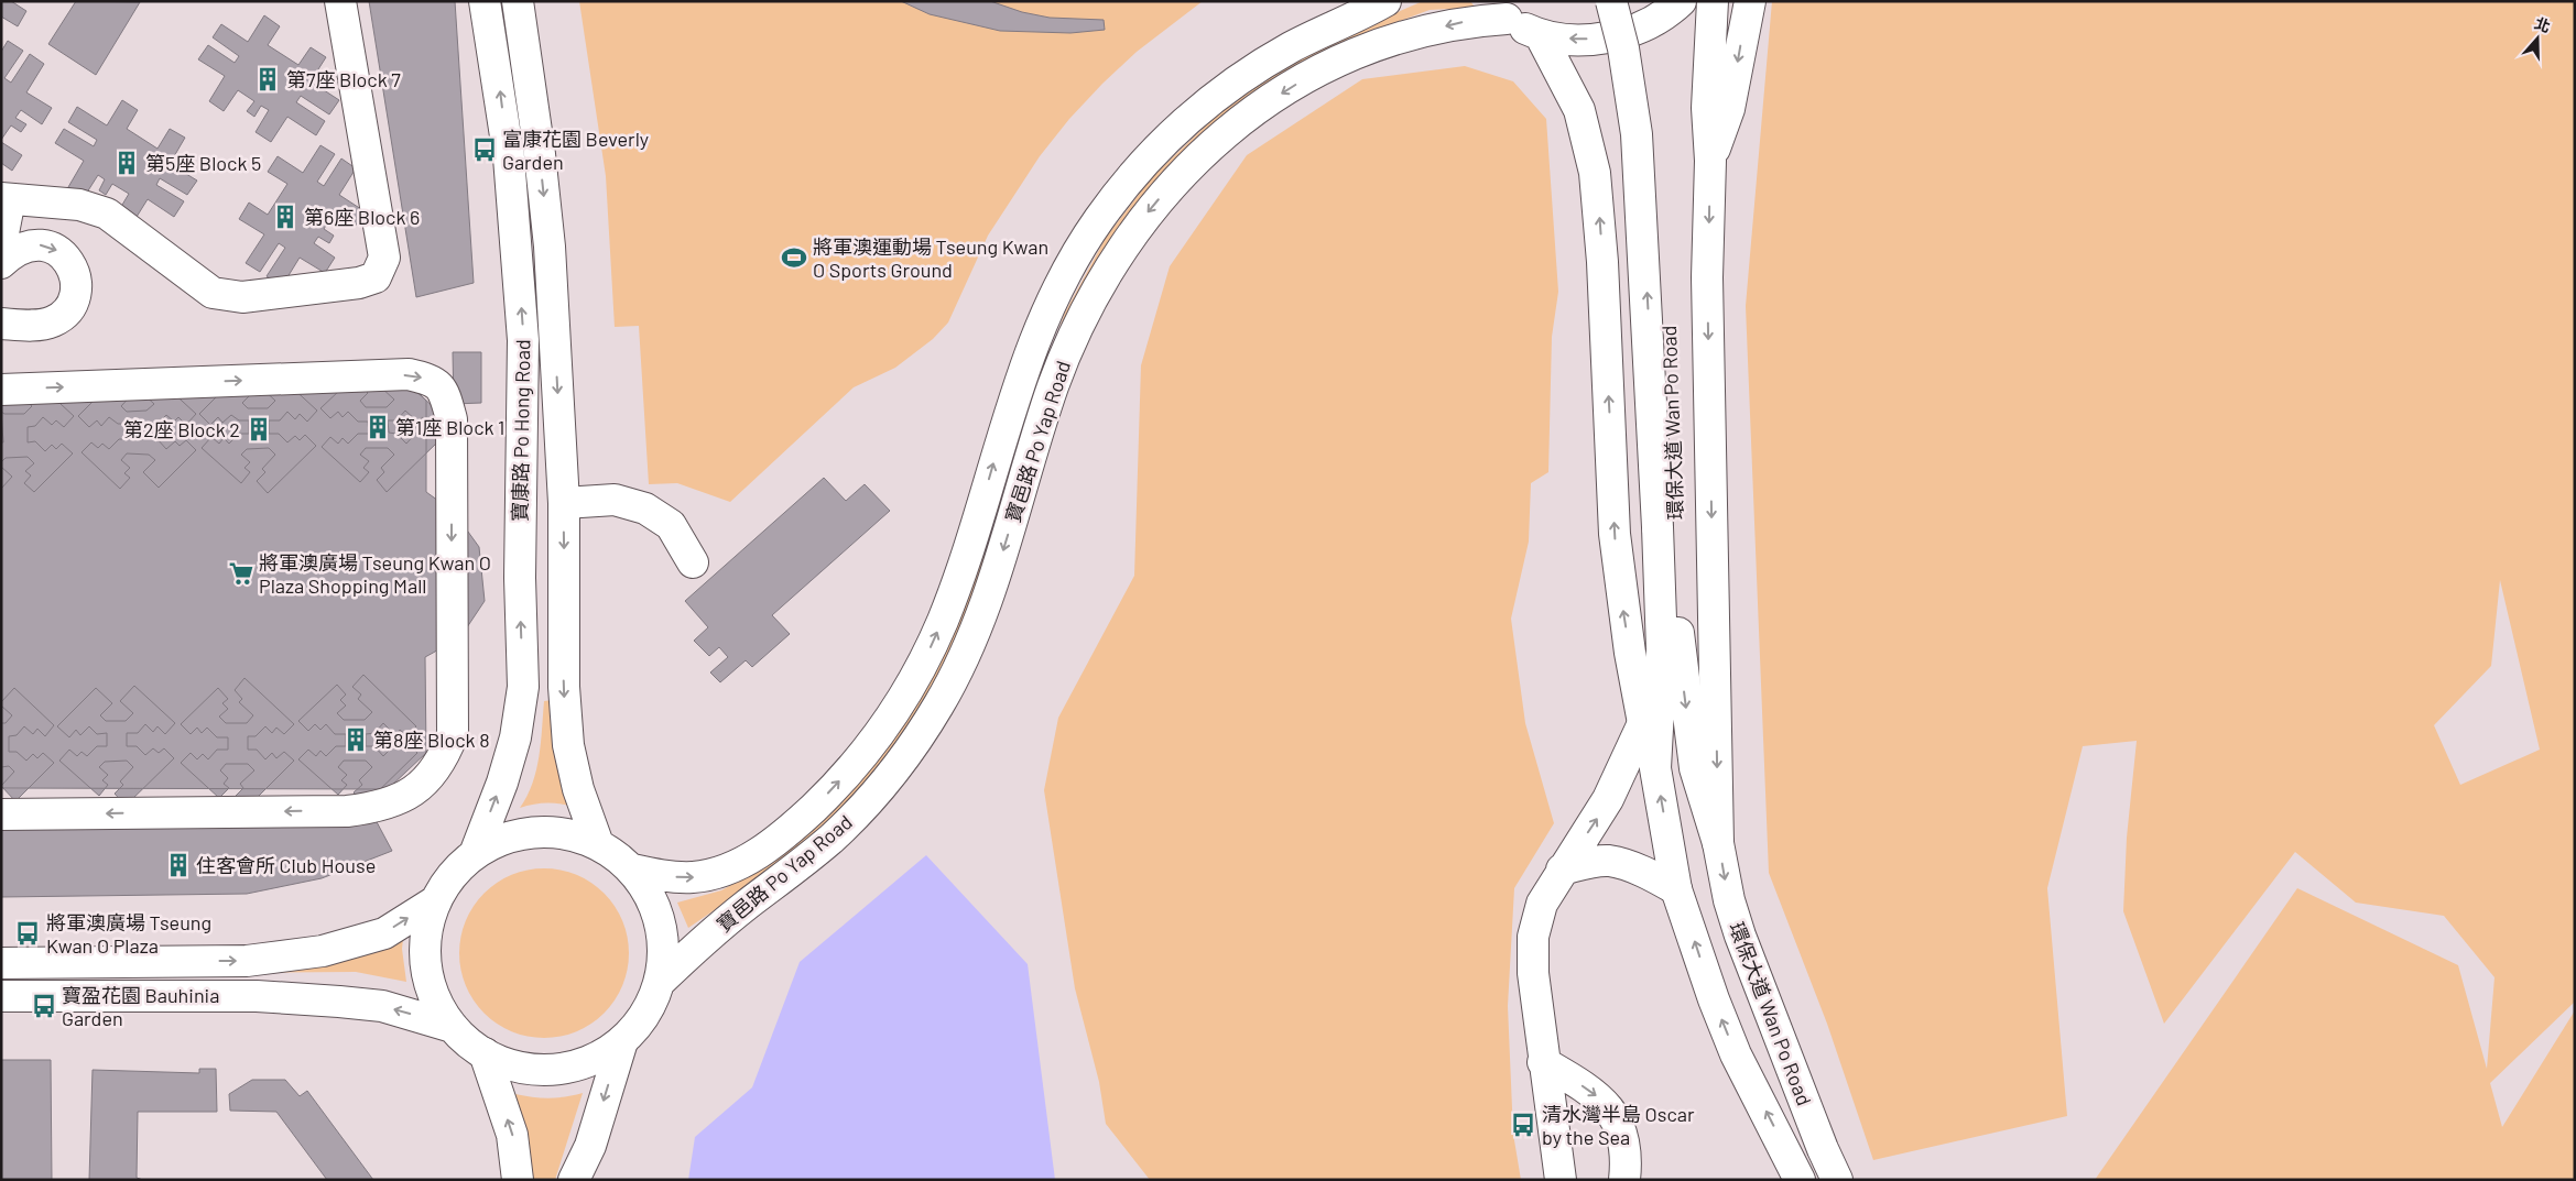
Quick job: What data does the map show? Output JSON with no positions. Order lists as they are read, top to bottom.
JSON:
{
  "streets": {
    "main road": ["環保大道 Wan Po Road", "寶康路 Po Hong Road", "寶邑路 Po Yap Road"]
  },
  "crossings": [
    ["寶康路 Po Hong Road", "寶邑路 Po Yap Road"]
  ],
  "places": {
    "building": [
      "第7座 Block 7",
      "第5座 Block 5",
      "第6座 Block 6",
      "第1座 Block 1",
      "第2座 Block 2",
      "第8座 Block 8",
      "住客會所 Club House"
    ],
    "bus stop": [
      "富康花園 Beverly Garden",
      "將軍澳廣場 Tseung Kwan O Plaza",
      "寶盈花園 Bauhinia Garden",
      "清水灣半島 Oscar by the Sea"
    ],
    "sports": ["將軍澳運動場 Tseung Kwan O Sports Ground"],
    "supermarket": ["將軍澳廣場 Tseung Kwan O Plaza Shopping Mall"]
  },
  "north": "top"
}
